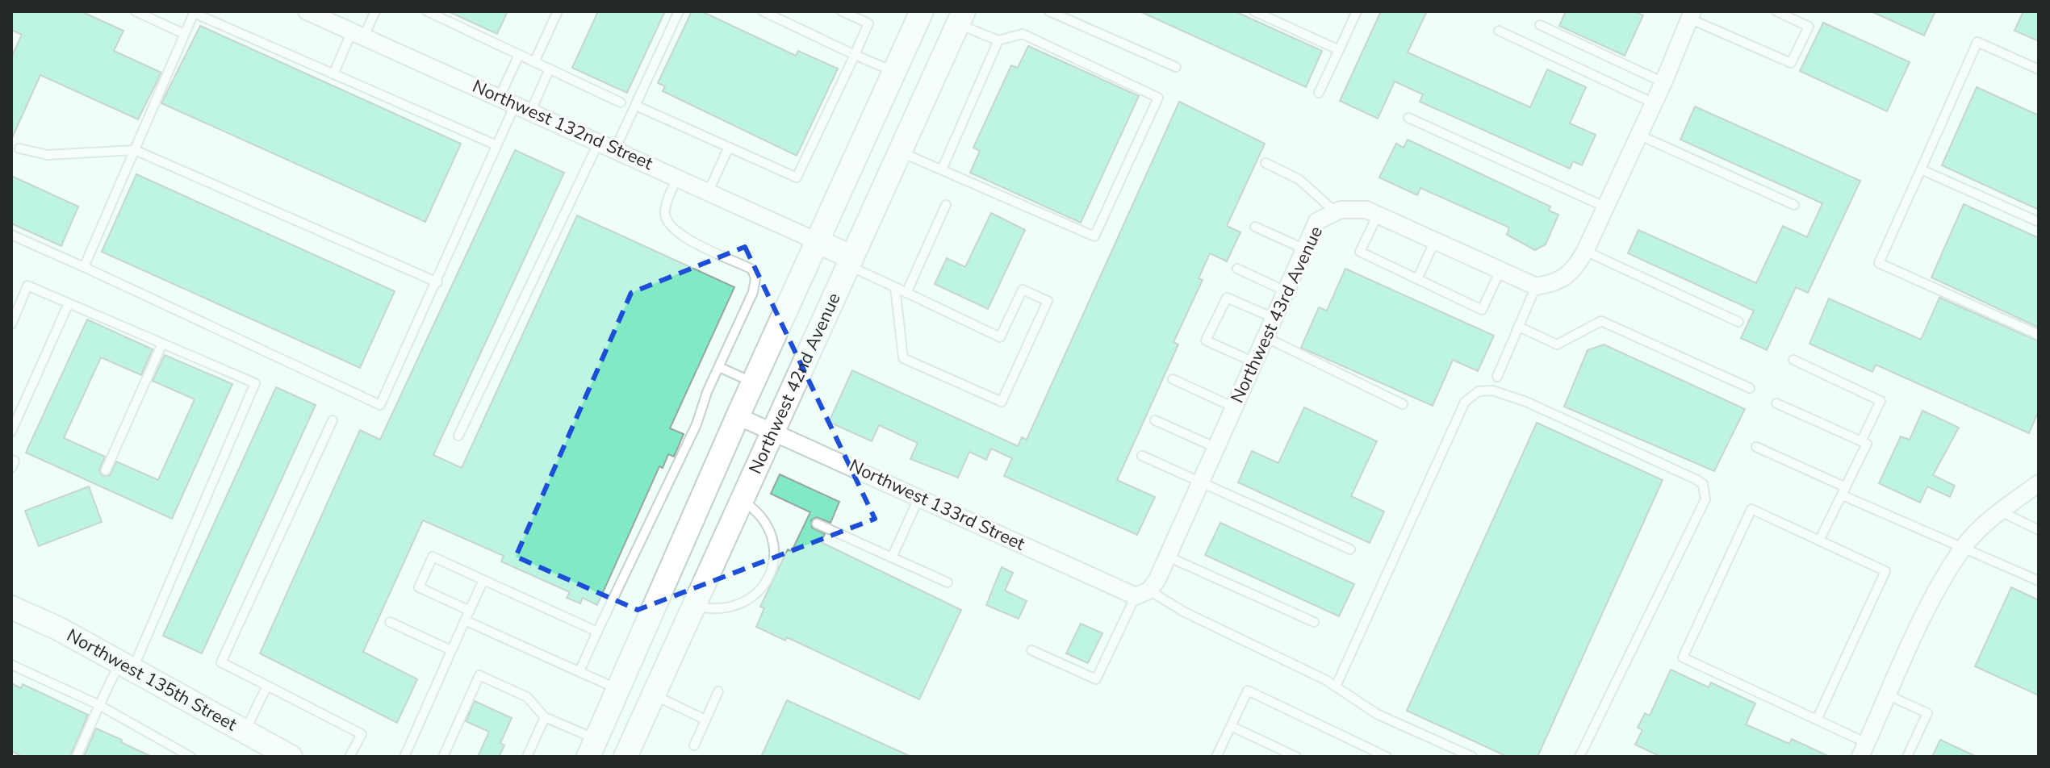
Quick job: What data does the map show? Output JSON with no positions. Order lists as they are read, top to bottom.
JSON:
{
  "streets": {
    "main road": ["Northwest 42nd Avenue", "Northwest 135th Street"],
    "street": ["Northwest 132nd Street", "Northwest 43rd Avenue", "Northwest 133rd Street"]
  },
  "crossings": [
    ["Northwest 43rd Avenue", "Northwest 133rd Street"],
    ["Northwest 42nd Avenue", "Northwest 133rd Street"]
  ]
}
